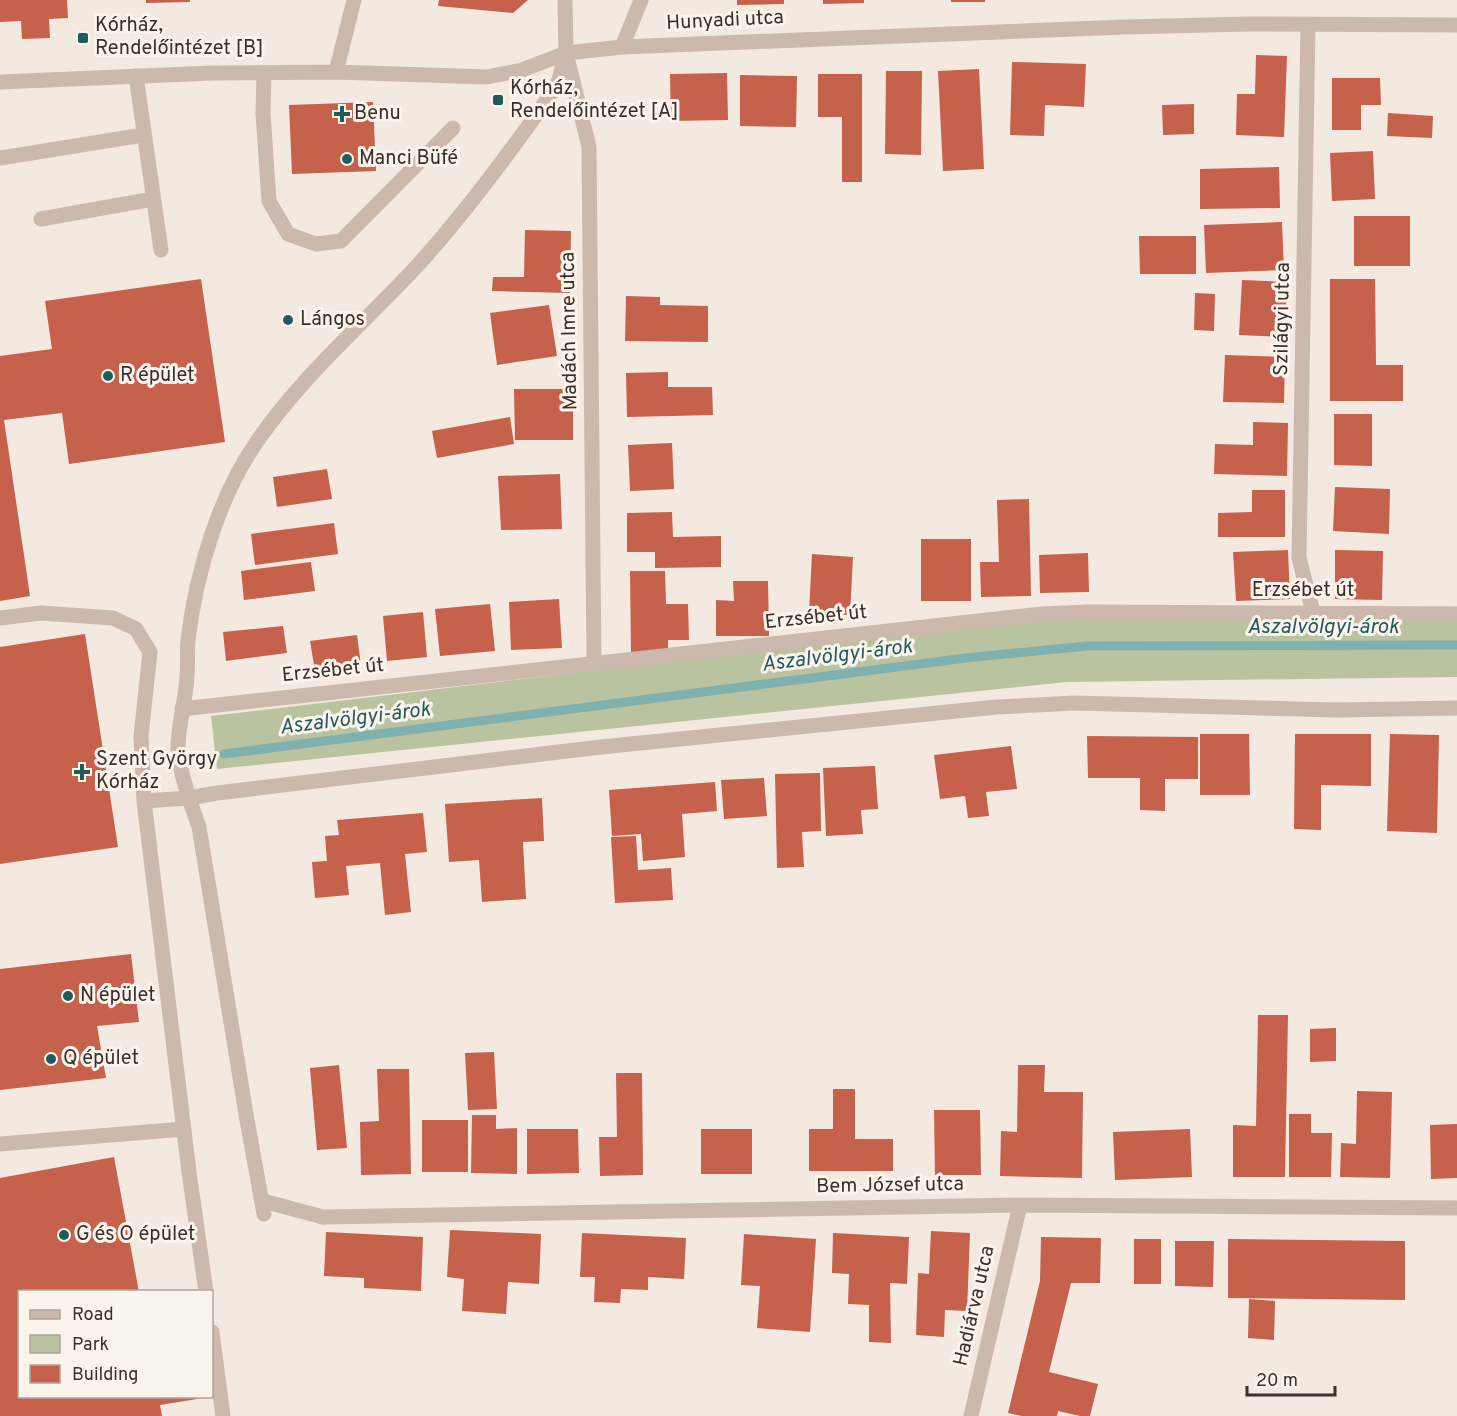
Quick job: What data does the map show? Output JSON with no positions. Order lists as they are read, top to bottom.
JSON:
{
  "streets": {
    "street": [
      "Hunyadi utca",
      "Szilágyi utca",
      "Madách Imre utca",
      "Erzsébet út",
      "Bem József utca",
      "Hadiárva utca"
    ]
  },
  "crossings": [
    ["Hunyadi utca", "Szilágyi utca"],
    ["Hunyadi utca", "Madách Imre utca"],
    ["Szilágyi utca", "Erzsébet út"],
    ["Madách Imre utca", "Erzsébet út"],
    ["Bem József utca", "Hadiárva utca"]
  ],
  "water": ["Aszalvölgyi-árok"],
  "places": {
    "transit": ["Kórház, Rendelőintézet [B]", "Kórház, Rendelőintézet [A]"],
    "health": ["Benu", "Szent György Kórház"],
    "other": [
      "Manci Büfé",
      "Lángos",
      "R épület",
      "N épület",
      "Q épület",
      "G és O épület"
    ]
  },
  "legend": ["Road", "Park", "Building"],
  "scale_bar": "20 m"
}
